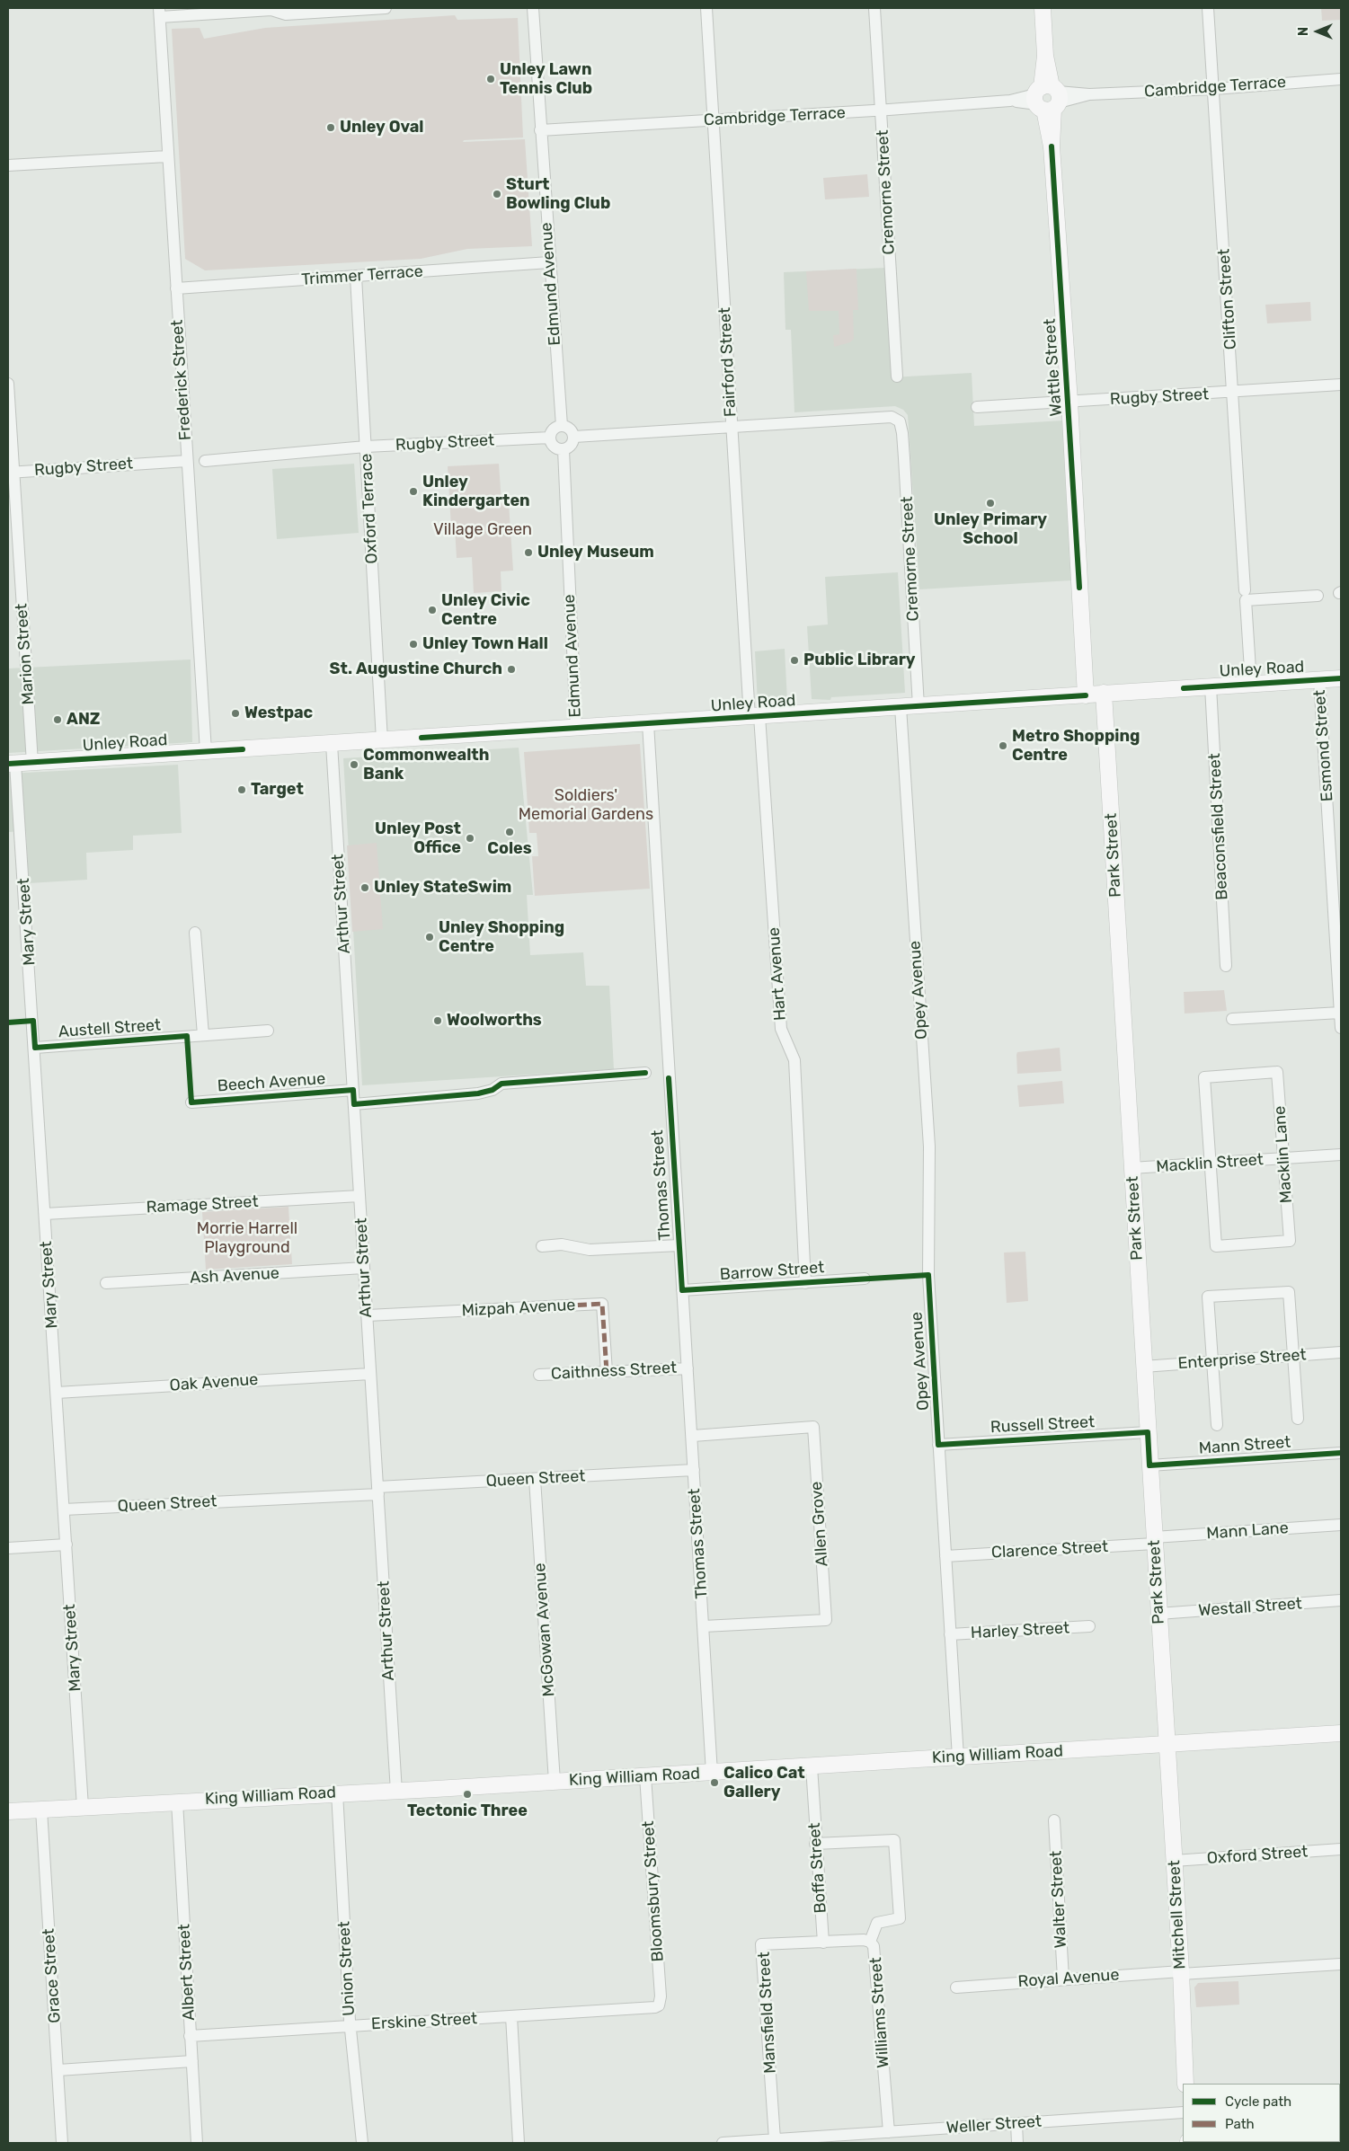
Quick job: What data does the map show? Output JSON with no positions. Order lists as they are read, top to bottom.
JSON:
{
  "streets": {
    "main road": [
      "Wattle Street",
      "Unley Road",
      "Park Street",
      "King William Road",
      "Mitchell Street"
    ],
    "street": [
      "Cambridge Terrace",
      "Cremorne Street",
      "Trimmer Terrace",
      "Edmund Avenue",
      "Clifton Street",
      "Fairford Street",
      "Frederick Street",
      "Rugby Street",
      "Oxford Terrace",
      "Marion Street",
      "Esmond Street",
      "Beaconsfield Street",
      "Arthur Street",
      "Mary Street",
      "Hart Avenue",
      "Opey Avenue",
      "Austell Street",
      "Beech Avenue",
      "Macklin Lane",
      "Macklin Street",
      "Thomas Street",
      "Ramage Street",
      "Barrow Street",
      "Ash Avenue",
      "Mizpah Avenue",
      "Enterprise Street",
      "Caithness Street",
      "Oak Avenue",
      "Russell Street",
      "Mann Street",
      "Queen Street",
      "Allen Grove",
      "Mann Lane",
      "Clarence Street",
      "Westall Street",
      "McGowan Avenue",
      "Harley Street",
      "Oxford Street",
      "Boffa Street",
      "Bloomsbury Street",
      "Walter Street",
      "Union Street",
      "Albert Street",
      "Grace Street",
      "Royal Avenue",
      "Mansfield Street",
      "Williams Street",
      "Erskine Street",
      "Weller Street"
    ]
  },
  "crossings": [
    ["Cambridge Terrace", "Cremorne Street"],
    ["Cambridge Terrace", "Edmund Avenue"],
    ["Cambridge Terrace", "Clifton Street"],
    ["Cambridge Terrace", "Fairford Street"],
    ["Cambridge Terrace", "Wattle Street"],
    ["Cremorne Street", "Fairford Street"],
    ["Cremorne Street", "Unley Road"],
    ["Trimmer Terrace", "Edmund Avenue"],
    ["Trimmer Terrace", "Frederick Street"],
    ["Trimmer Terrace", "Oxford Terrace"],
    ["Edmund Avenue", "Rugby Street"],
    ["Edmund Avenue", "Unley Road"],
    ["Clifton Street", "Rugby Street"],
    ["Clifton Street", "Unley Road"],
    ["Fairford Street", "Unley Road"],
    ["Fairford Street", "Hart Avenue"],
    ["Wattle Street", "Rugby Street"],
    ["Wattle Street", "Unley Road"],
    ["Frederick Street", "Rugby Street"],
    ["Frederick Street", "Unley Road"],
    ["Rugby Street", "Oxford Terrace"],
    ["Rugby Street", "Marion Street"],
    ["Oxford Terrace", "Unley Road"],
    ["Marion Street", "Unley Road"],
    ["Unley Road", "Esmond Street"],
    ["Unley Road", "Beaconsfield Street"],
    ["Unley Road", "Park Street"],
    ["Unley Road", "Arthur Street"],
    ["Unley Road", "Mary Street"],
    ["Unley Road", "Hart Avenue"],
    ["Unley Road", "Opey Avenue"],
    ["Unley Road", "Thomas Street"],
    ["Park Street", "Macklin Street"],
    ["Park Street", "Enterprise Street"],
    ["Park Street", "Russell Street"],
    ["Park Street", "Mann Street"],
    ["Park Street", "Mann Lane"],
    ["Park Street", "Clarence Street"],
    ["Park Street", "Westall Street"],
    ["Park Street", "King William Road"],
    ["Park Street", "Mitchell Street"],
    ["Arthur Street", "Beech Avenue"],
    ["Arthur Street", "Ramage Street"],
    ["Arthur Street", "Ash Avenue"],
    ["Arthur Street", "Mizpah Avenue"],
    ["Arthur Street", "Oak Avenue"],
    ["Arthur Street", "Queen Street"],
    ["Arthur Street", "King William Road"],
    ["Mary Street", "Austell Street"],
    ["Mary Street", "Ramage Street"],
    ["Mary Street", "Oak Avenue"],
    ["Mary Street", "Queen Street"],
    ["Mary Street", "King William Road"],
    ["Hart Avenue", "Barrow Street"],
    ["Opey Avenue", "Russell Street"],
    ["Opey Avenue", "Clarence Street"],
    ["Opey Avenue", "Harley Street"],
    ["Opey Avenue", "King William Road"],
    ["Macklin Lane", "Macklin Street"],
    ["Thomas Street", "Barrow Street"],
    ["Thomas Street", "Caithness Street"],
    ["Thomas Street", "Queen Street"],
    ["Thomas Street", "Allen Grove"],
    ["Thomas Street", "King William Road"],
    ["Mizpah Avenue", "Caithness Street"],
    ["Queen Street", "McGowan Avenue"],
    ["Mann Lane", "Clarence Street"],
    ["McGowan Avenue", "King William Road"],
    ["King William Road", "Boffa Street"],
    ["King William Road", "Bloomsbury Street"],
    ["King William Road", "Mitchell Street"],
    ["King William Road", "Union Street"],
    ["King William Road", "Albert Street"],
    ["King William Road", "Grace Street"],
    ["Oxford Street", "Mitchell Street"],
    ["Boffa Street", "Mansfield Street"],
    ["Boffa Street", "Williams Street"],
    ["Bloomsbury Street", "Erskine Street"],
    ["Walter Street", "Royal Avenue"],
    ["Mitchell Street", "Royal Avenue"],
    ["Union Street", "Erskine Street"],
    ["Albert Street", "Erskine Street"],
    ["Mansfield Street", "Williams Street"],
    ["Mansfield Street", "Weller Street"],
    ["Williams Street", "Weller Street"]
  ],
  "parks": ["Village Green", "Soldiers' Memorial Gardens", "Morrie Harrell Playground"],
  "places": [
    "Unley Lawn Tennis Club",
    "Unley Oval",
    "Sturt Bowling Club",
    "Unley Kindergarten",
    "Unley Primary School",
    "Unley Museum",
    "Unley Civic Centre",
    "Unley Town Hall",
    "Public Library",
    "St. Augustine Church",
    "Westpac",
    "ANZ",
    "Metro Shopping Centre",
    "Commonwealth Bank",
    "Target",
    "Coles",
    "Unley Post Office",
    "Unley StateSwim",
    "Unley Shopping Centre",
    "Woolworths",
    "Calico Cat Gallery",
    "Tectonic Three"
  ],
  "legend": ["Cycle path", "Path"],
  "north": "left"
}
